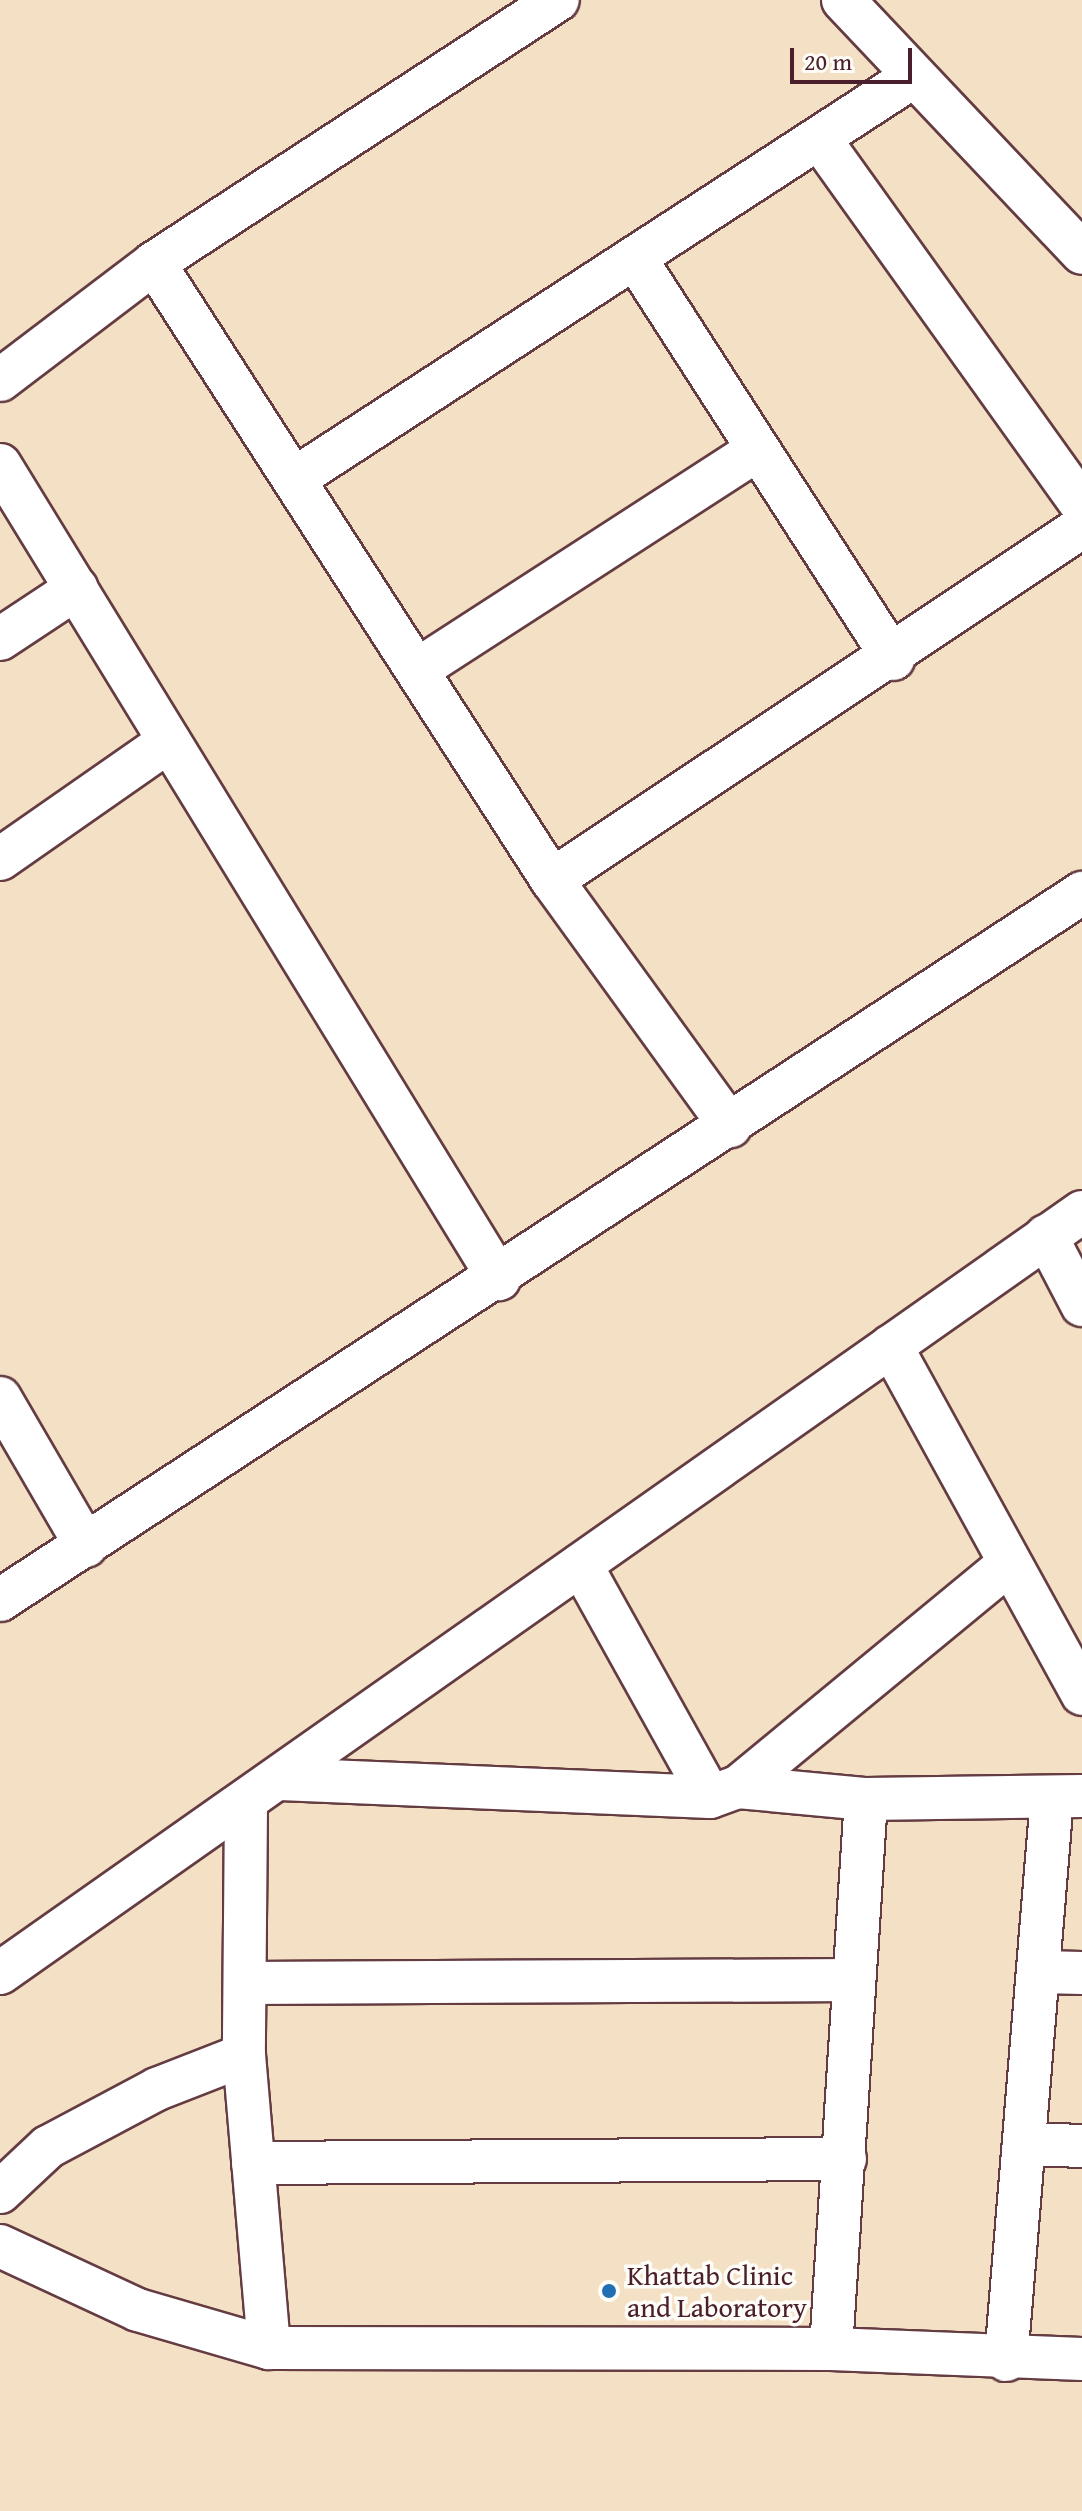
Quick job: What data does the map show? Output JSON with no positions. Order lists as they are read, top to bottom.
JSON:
{
  "places": ["Khattab Clinic and Laboratory"],
  "scale_bar": "20 m"
}
